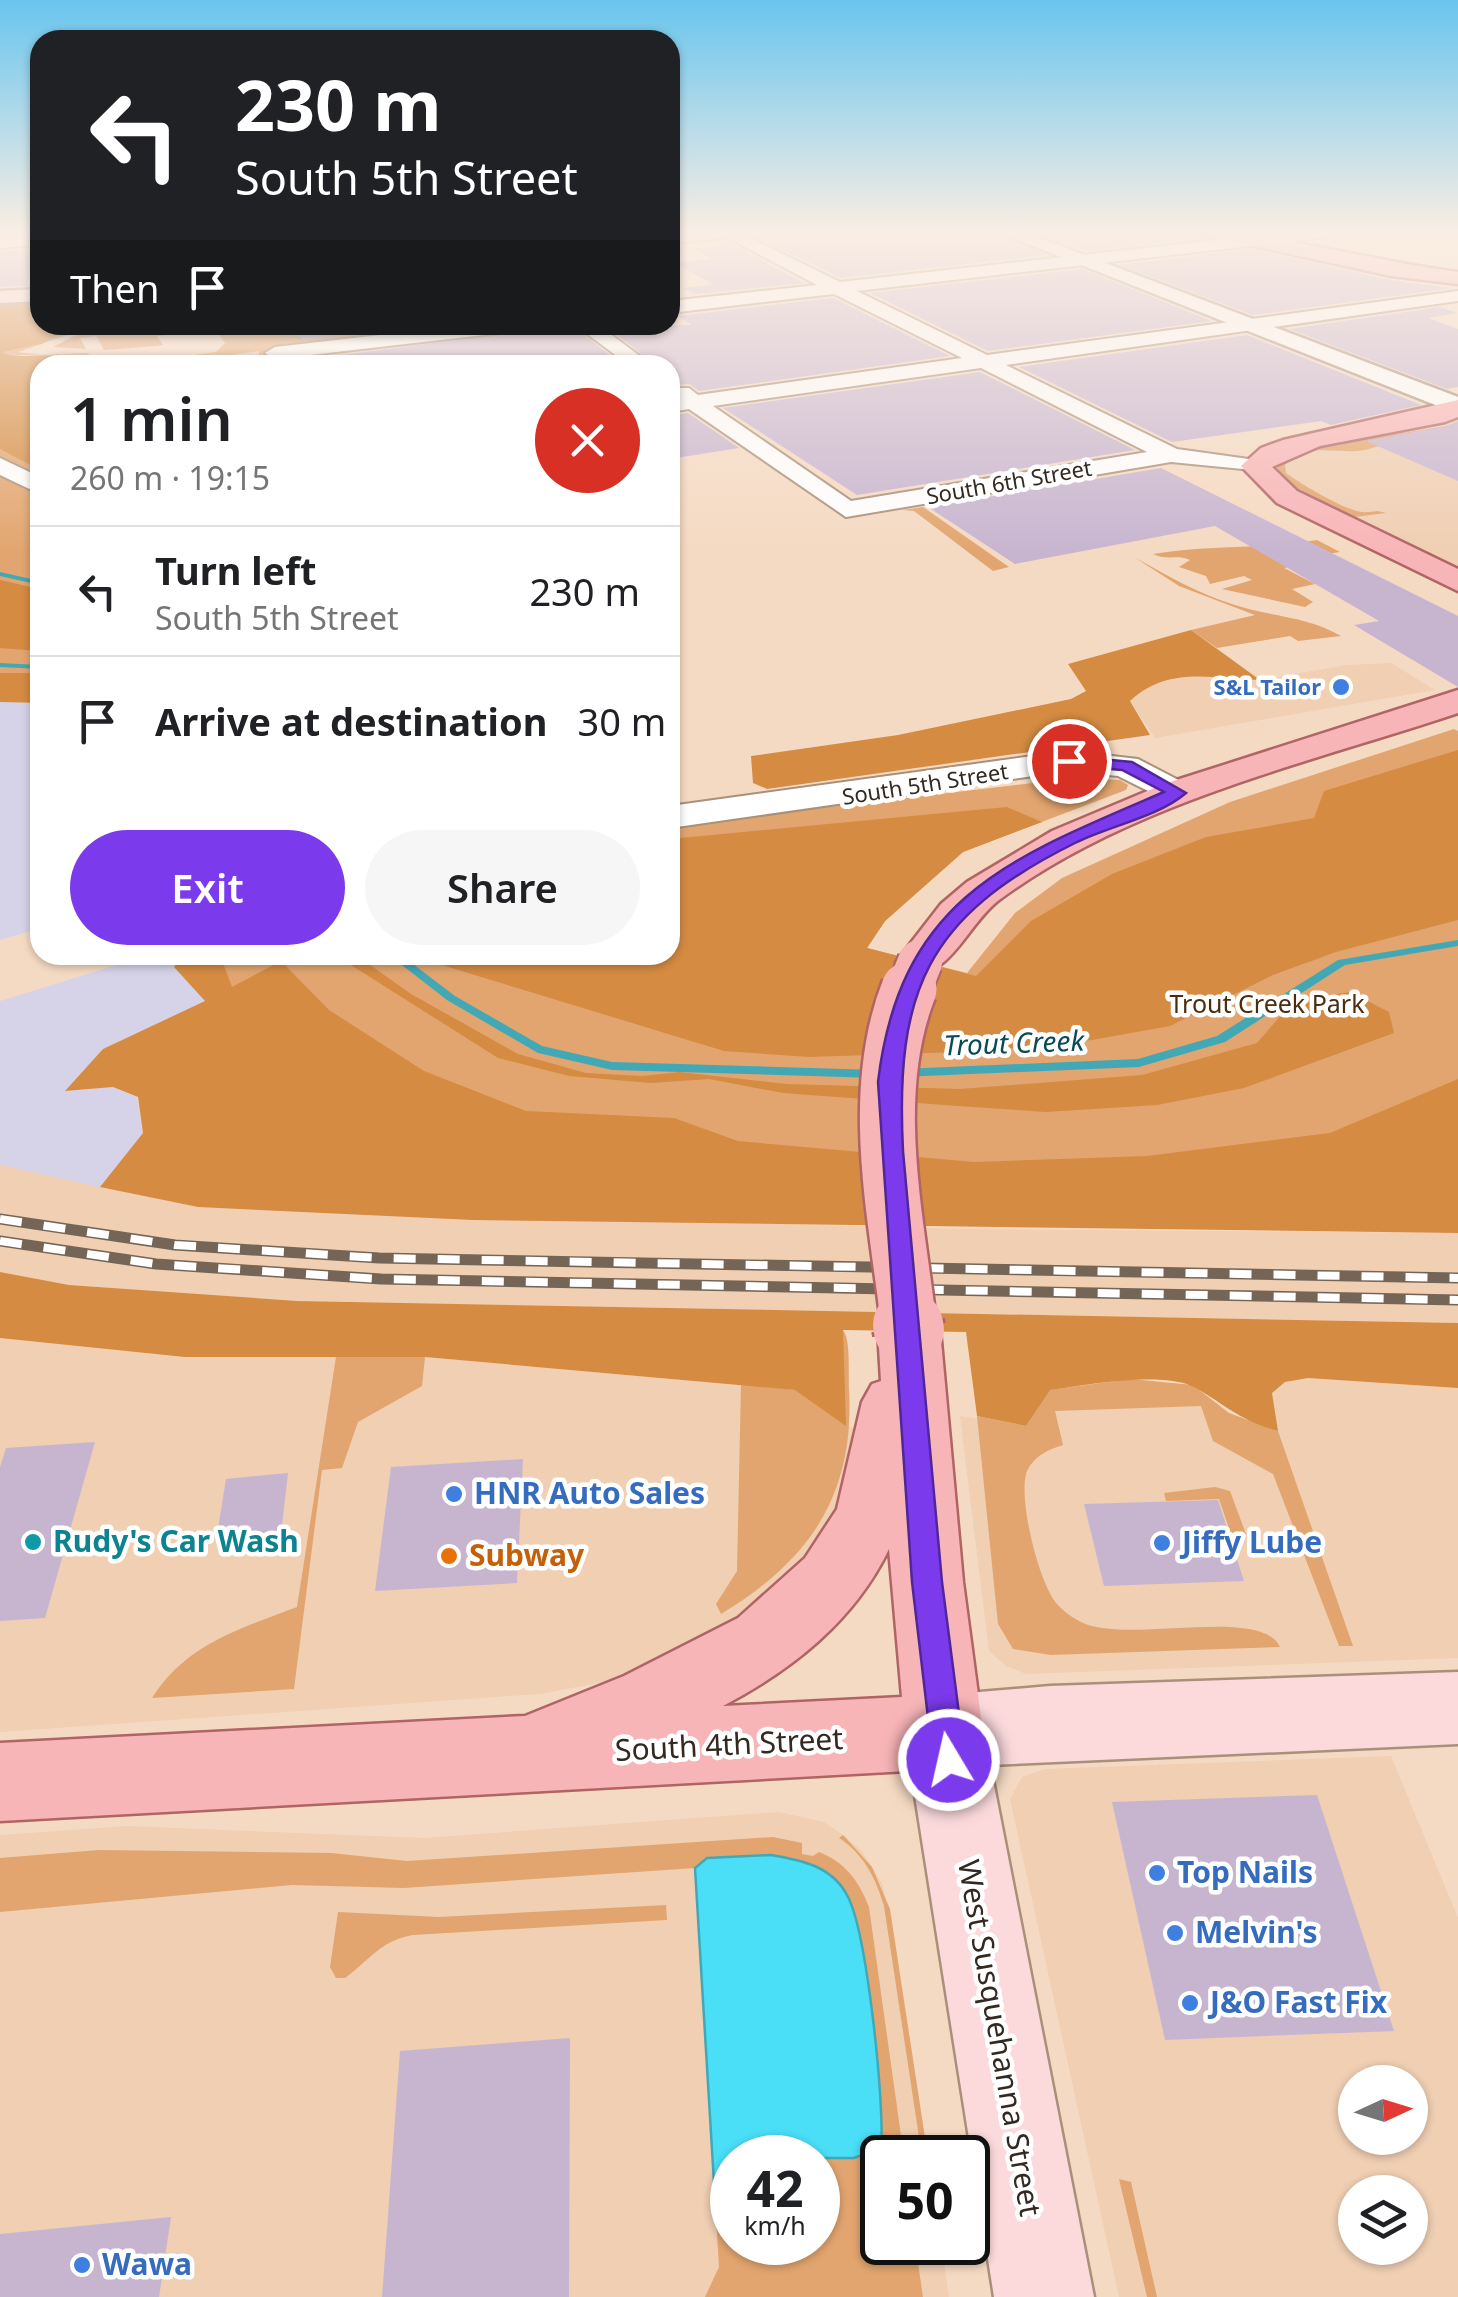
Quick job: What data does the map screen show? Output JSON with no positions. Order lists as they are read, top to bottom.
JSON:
{
  "streets": {
    "main road": ["South 4th Street", "West Susquehanna Street"],
    "street": ["South 6th Street", "South 5th Street"]
  },
  "crossings": [
    ["South 5th Street", "West Susquehanna Street"],
    ["South 4th Street", "West Susquehanna Street"]
  ],
  "water": ["Trout Creek"],
  "parks": ["Trout Creek Park"],
  "places": [
    "S&L Tailor",
    "HNR Auto Sales",
    "Rudy's Car Wash",
    "Jiffy Lube",
    "Subway",
    "Top Nails",
    "Melvin's",
    "J&O Fast Fix",
    "Wawa"
  ],
  "north": "right",
  "page": {
    "turn": ["230 m", "South 5th Street"],
    "then": "Then",
    "heading": ["1 min", "260 m · 19:15"],
    "list": [
      {
        "name": "Turn left",
        "note": "South 5th Street",
        "value": "230 m"
      },
      {
        "name": "Arrive at destination",
        "value": "30 m"
      }
    ],
    "buttons": ["Exit", "Share"],
    "speed": "42 km/h",
    "limit": "50"
  }
}
